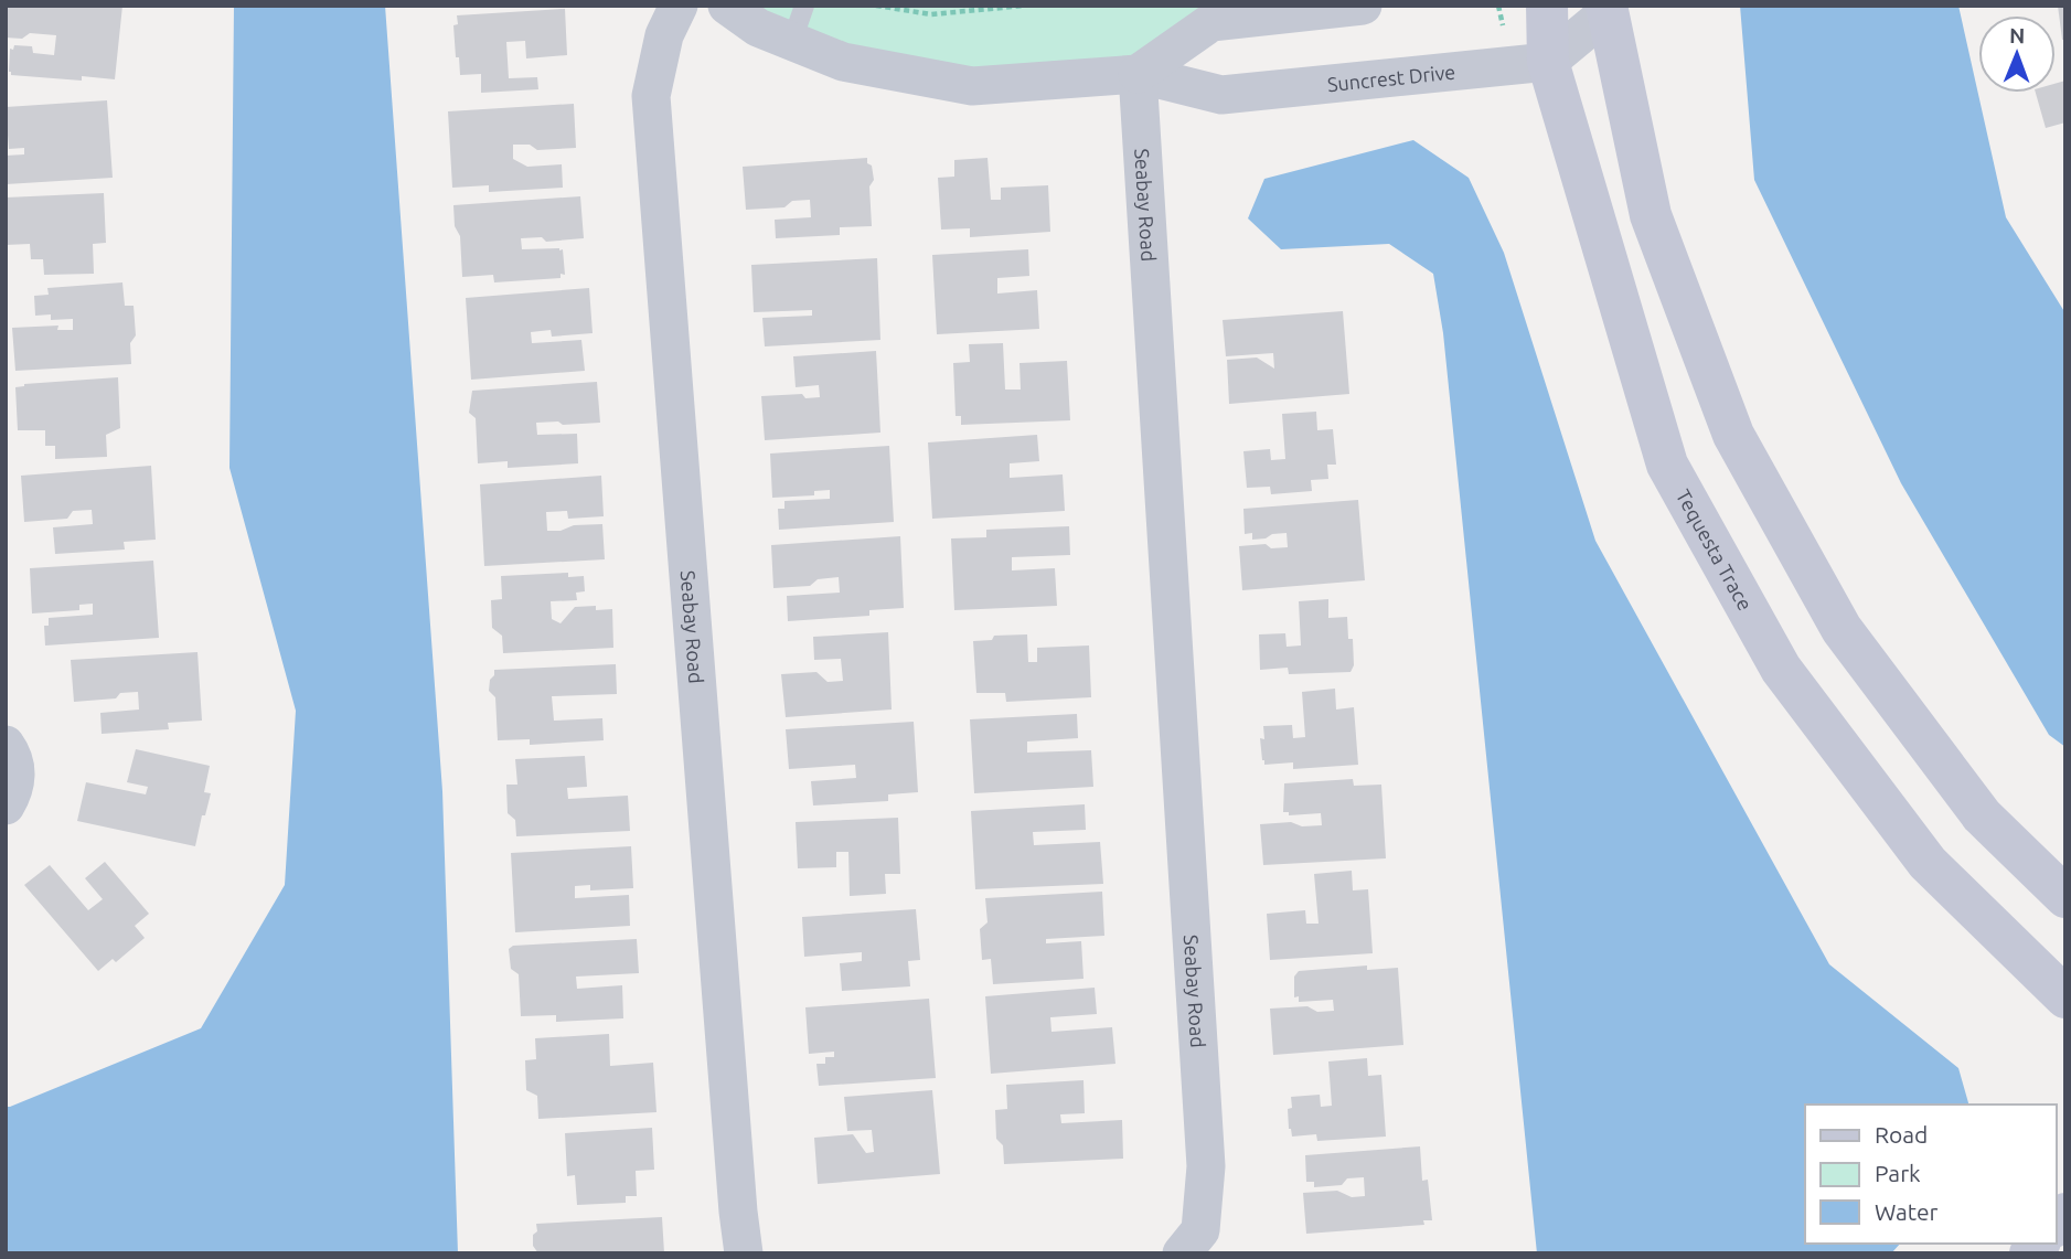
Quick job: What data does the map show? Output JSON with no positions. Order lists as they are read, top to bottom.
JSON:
{
  "streets": {
    "street": ["Suncrest Drive", "Seabay Road", "Tequesta Trace"]
  },
  "crossings": [
    ["Suncrest Drive", "Seabay Road"],
    ["Suncrest Drive", "Tequesta Trace"]
  ],
  "legend": ["Road", "Park", "Water"],
  "north": "top"
}
